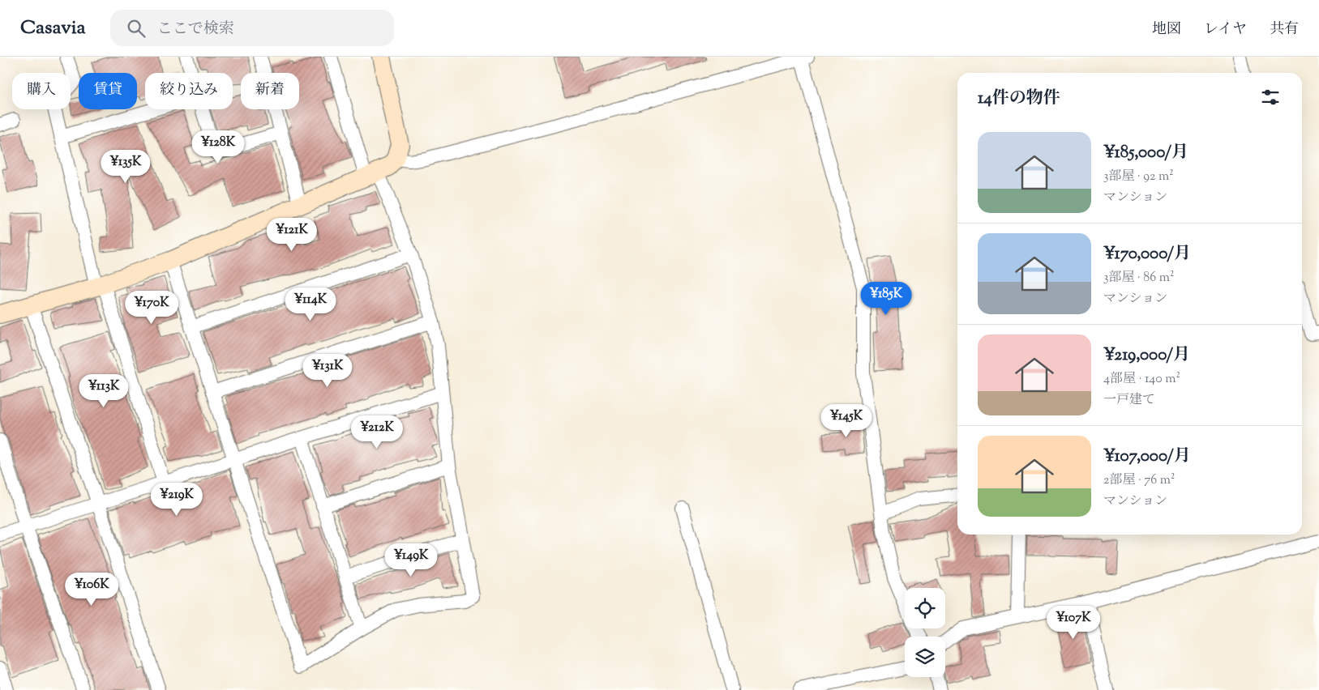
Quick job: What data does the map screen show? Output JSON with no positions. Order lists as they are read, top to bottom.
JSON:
{
  "page": {
    "header": "Casavia",
    "search": "ここで検索",
    "nav": ["地図", "レイヤ", "共有"],
    "chip": [
      "購入",
      "賃貸",
      "絞り込み",
      "新着"
    ],
    "heading": "14件の物件",
    "list": [
      {
        "name": "¥185,000/月",
        "note": "3部屋 · 92 m² · マンション"
      },
      {
        "name": "¥170,000/月",
        "note": "3部屋 · 86 m² · マンション"
      },
      {
        "name": "¥219,000/月",
        "note": "4部屋 · 140 m² · 一戸建て"
      },
      {
        "name": "¥107,000/月",
        "note": "2部屋 · 76 m² · マンション"
      }
    ],
    "price": [
      "¥128K",
      "¥135K",
      "¥121K",
      "¥185K",
      "¥114K",
      "¥170K",
      "¥131K",
      "¥113K",
      "¥145K",
      "¥212K",
      "¥219K",
      "¥149K",
      "¥106K",
      "¥107K"
    ]
  }
}
